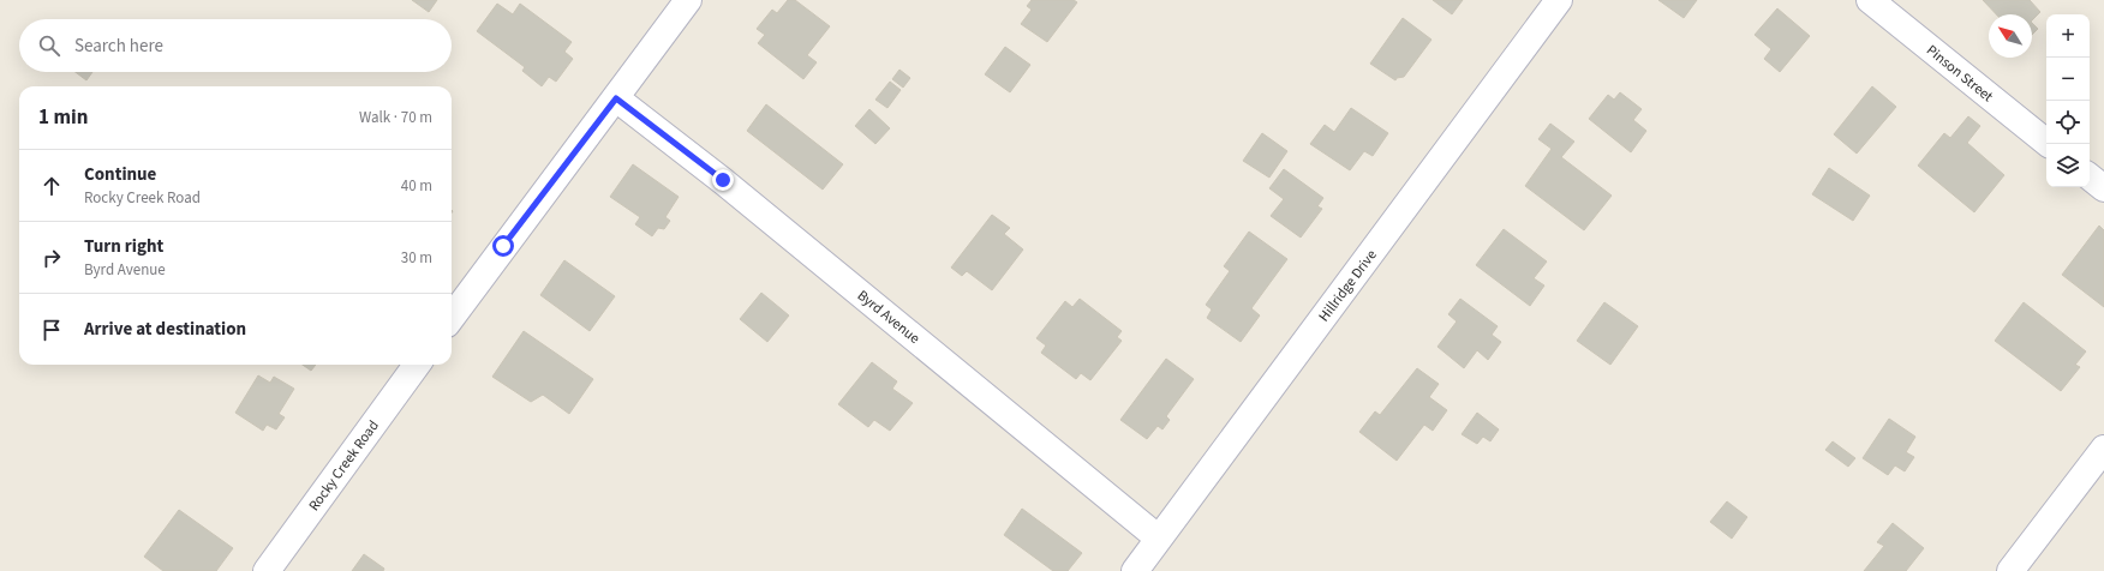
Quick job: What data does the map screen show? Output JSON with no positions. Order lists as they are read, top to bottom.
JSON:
{
  "streets": {
    "street": [
      "Pinson Street",
      "Hillridge Drive",
      "Byrd Avenue",
      "Rocky Creek Road"
    ]
  },
  "crossings": [
    ["Hillridge Drive", "Byrd Avenue"]
  ],
  "north": "top left",
  "page": {
    "map_buttons": ["+", "−"],
    "search": "Search here",
    "heading": ["1 min", "Walk · 70 m"],
    "list": [
      ["Continue", "Rocky Creek Road", "40 m"],
      ["Turn right", "Byrd Avenue", "30 m"],
      "Arrive at destination"
    ]
  }
}
